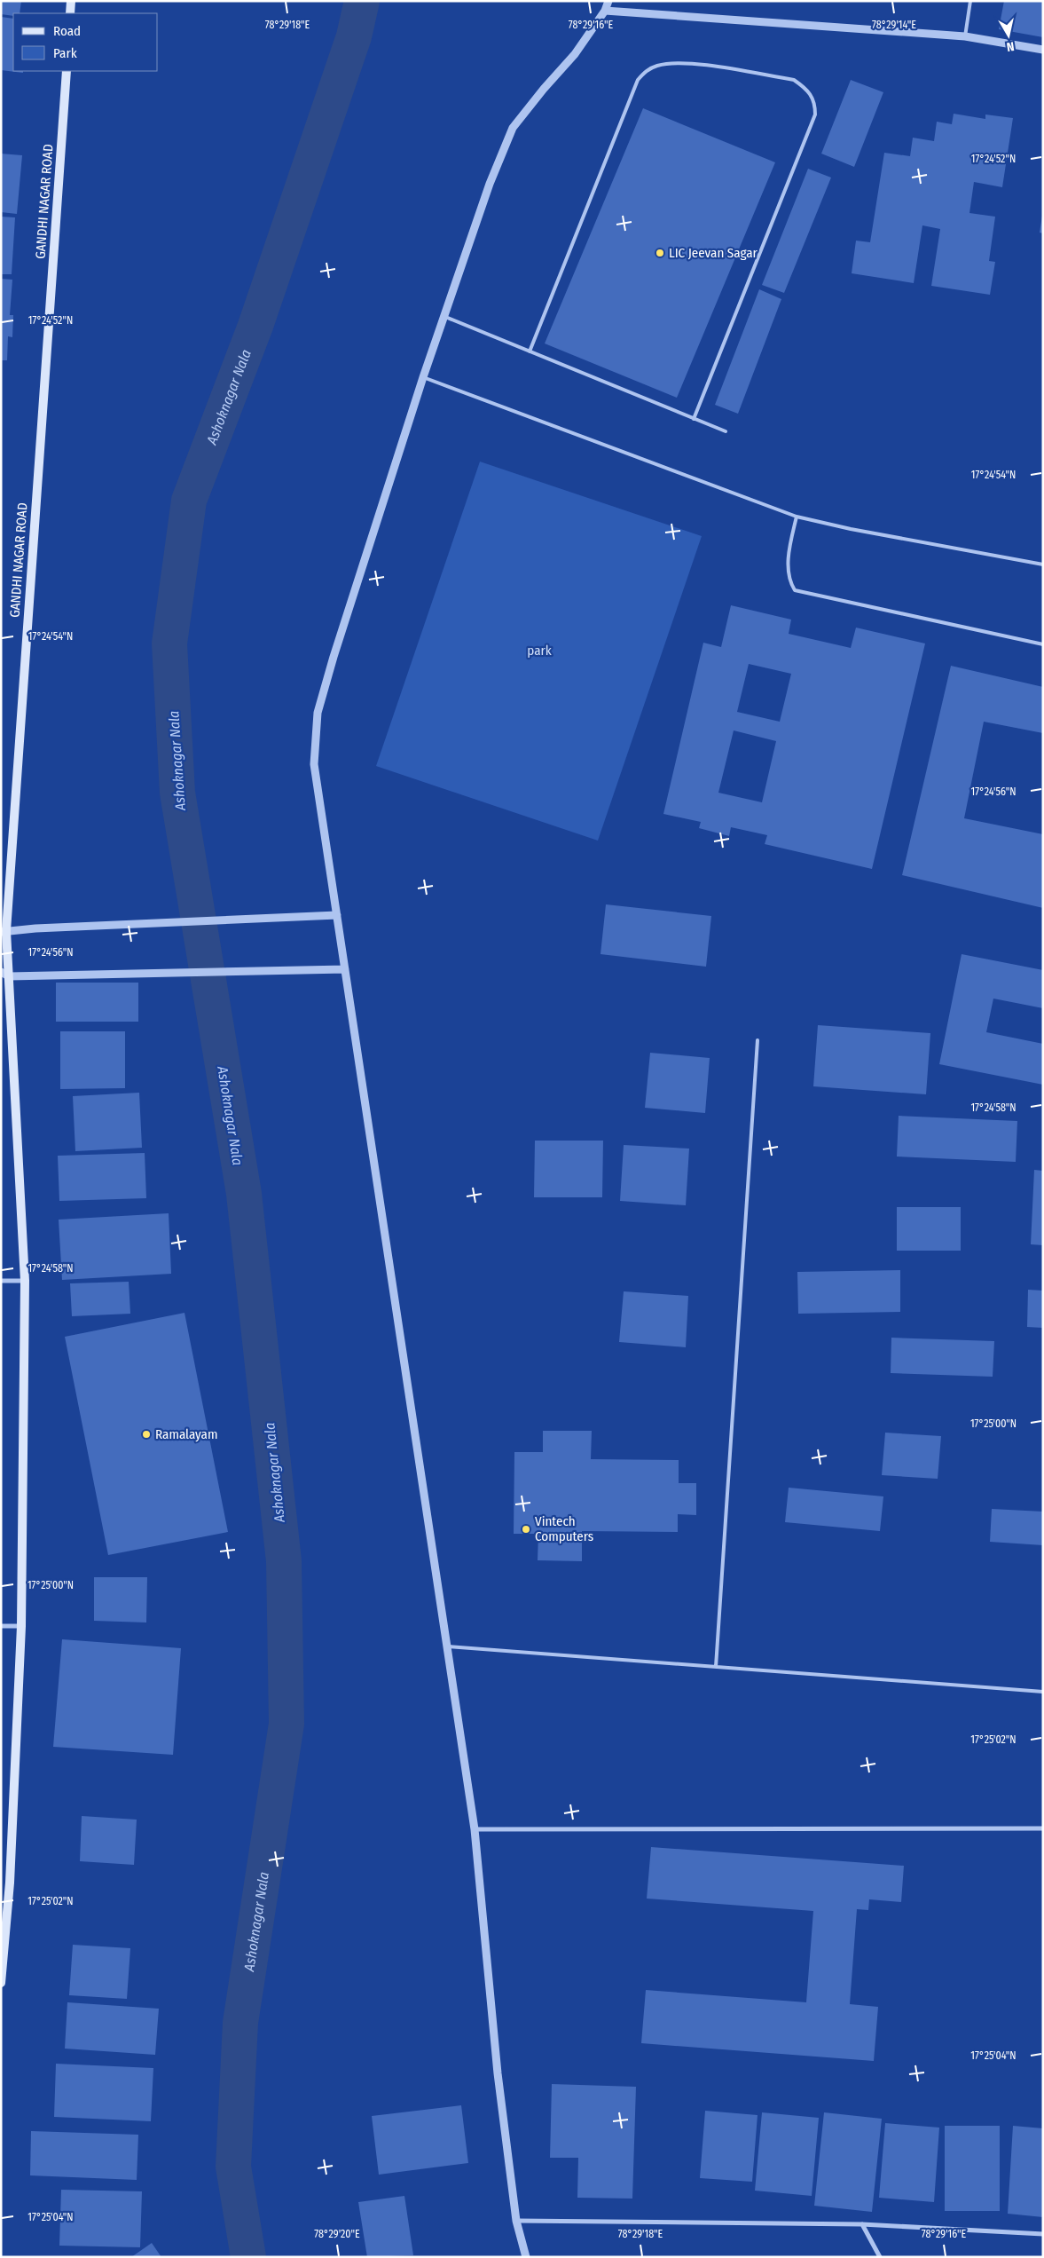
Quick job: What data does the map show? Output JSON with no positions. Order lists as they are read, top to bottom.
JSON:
{
  "streets": {
    "main road": ["GANDHI NAGAR ROAD"]
  },
  "water": ["Ashoknagar Nala"],
  "parks": ["park"],
  "places": ["LIC Jeevan Sagar", "Ramalayam", "Vintech Computers"],
  "legend": ["Road", "Park"],
  "north": "bottom",
  "coordinates": [
    "78°29'18\"E",
    "78°29'16\"E",
    "78°29'14\"E",
    "17°24'52\"N",
    "17°24'54\"N",
    "17°24'56\"N",
    "17°24'58\"N",
    "17°25'00\"N",
    "17°25'02\"N",
    "17°25'04\"N",
    "78°29'20\"E"
  ]
}
